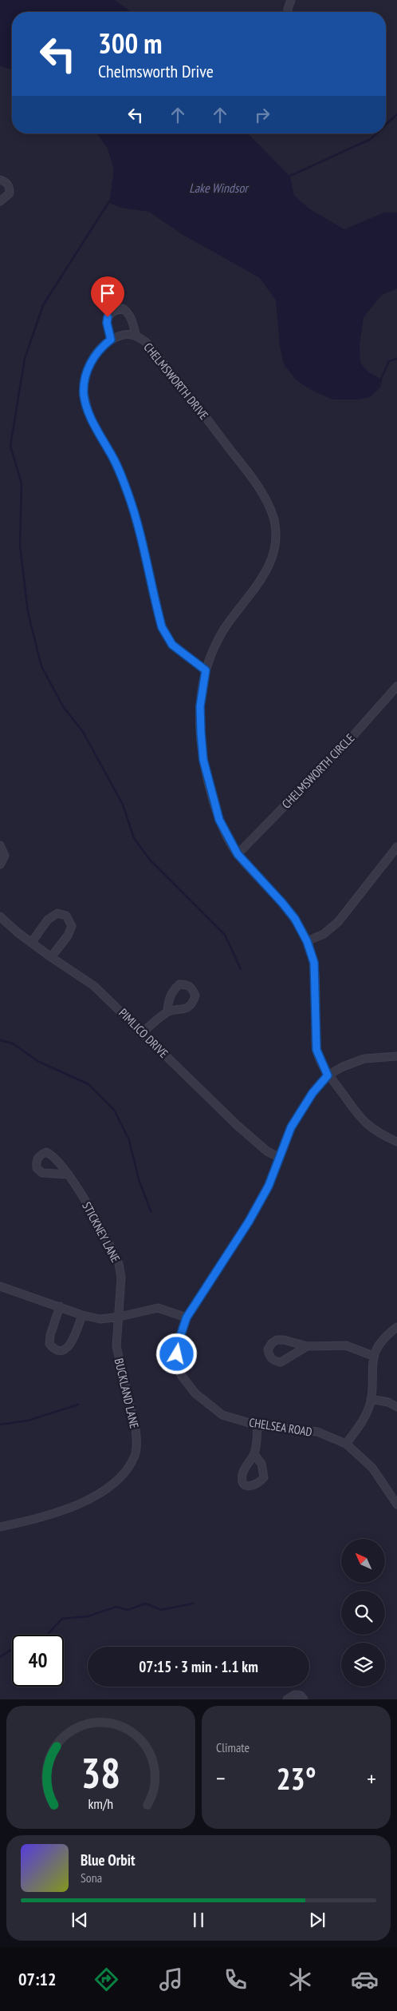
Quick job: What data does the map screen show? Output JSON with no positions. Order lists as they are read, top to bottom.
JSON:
{
  "streets": {
    "street": [
      "CHELMSWORTH DRIVE",
      "CHELMSWORTH CIRCLE",
      "PIMLICO DRIVE",
      "STICKNEY LANE",
      "BUCKLAND LANE",
      "CHELSEA ROAD"
    ]
  },
  "crossings": [
    ["CHELMSWORTH DRIVE", "CHELMSWORTH CIRCLE"],
    ["CHELMSWORTH DRIVE", "CHELSEA ROAD"],
    ["PIMLICO DRIVE", "CHELSEA ROAD"],
    ["STICKNEY LANE", "BUCKLAND LANE"]
  ],
  "water": ["Lake Windsor"],
  "north": "top left",
  "page": {
    "turn": ["300 m", "Chelmsworth Drive"],
    "limit": "40",
    "trip": "07:15 · 3 min · 1.1 km",
    "tile": "Climate",
    "heat": ["−", "23°", "+"],
    "song": ["Blue Orbit", "Sona"],
    "tabs": "07:12",
    "gauge": ["38", "km/h"]
  }
}
